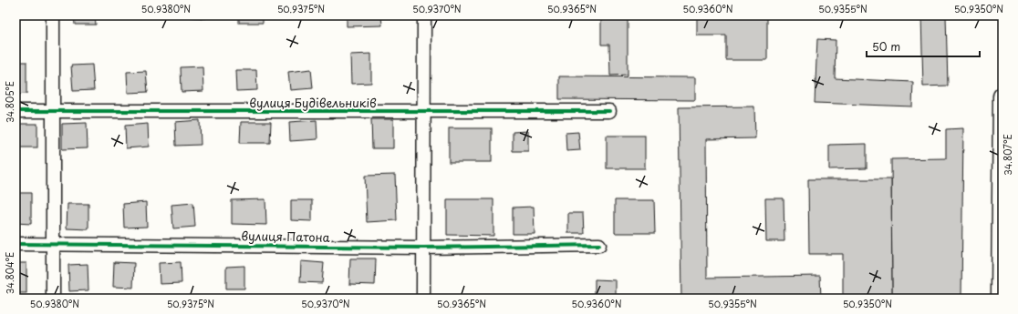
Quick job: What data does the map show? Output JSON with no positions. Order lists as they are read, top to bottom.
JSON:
{
  "streets": {
    "street": ["вулиця Будівельників", "вулиця Патона"]
  },
  "scale_bar": "50 m",
  "coordinates": [
    "50.9380°N",
    "50.9375°N",
    "50.9370°N",
    "50.9365°N",
    "50.9360°N",
    "50.9355°N",
    "50.9350°N",
    "34.805°E",
    "34.807°E",
    "34.804°E"
  ]
}
